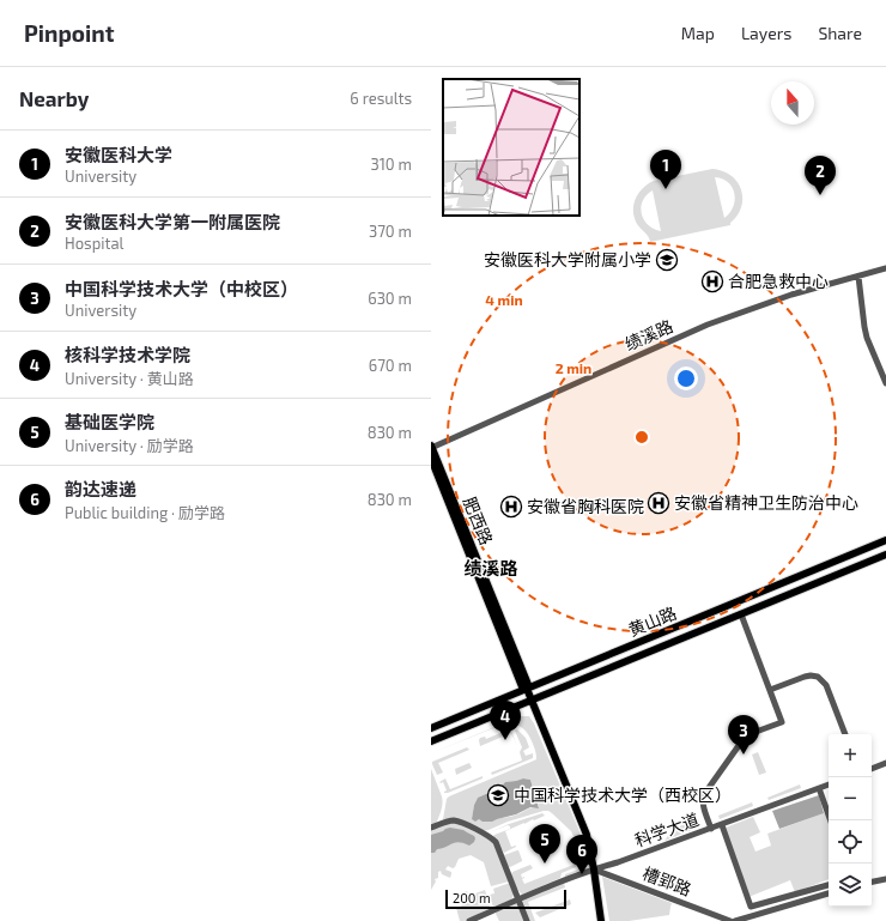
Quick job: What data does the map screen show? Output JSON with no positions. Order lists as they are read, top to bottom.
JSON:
{
  "streets": {
    "main road": ["肥西路", "黄山路"],
    "street": ["绩溪路", "科学大道", "槽郢路"]
  },
  "crossings": [
    ["绩溪路", "肥西路"],
    ["肥西路", "黄山路"],
    ["肥西路", "科学大道"],
    ["肥西路", "槽郢路"],
    ["科学大道", "槽郢路"]
  ],
  "districts": ["绩溪路"],
  "places": {
    "school or university": ["安徽医科大学附属小学", "中国科学技术大学（西校区）"],
    "hospital": ["合肥急救中心", "安徽省精神卫生防治中心", "安徽省胸科医院"]
  },
  "scale_bar": "200 m",
  "north": "top",
  "page": {
    "header": "Pinpoint",
    "nav": ["Map", "Layers", "Share"],
    "heading": ["Nearby", "6 results"],
    "list": [
      {
        "mark": "1",
        "name": "安徽医科大学",
        "note": "University",
        "value": "310 m"
      },
      {
        "mark": "2",
        "name": "安徽医科大学第一附属医院",
        "note": "Hospital",
        "value": "370 m"
      },
      {
        "mark": "3",
        "name": "中国科学技术大学（中校区）",
        "note": "University",
        "value": "630 m"
      },
      {
        "mark": "4",
        "name": "核科学技术学院",
        "note": "University · 黄山路",
        "value": "670 m"
      },
      {
        "mark": "5",
        "name": "基础医学院",
        "note": "University · 励学路",
        "value": "830 m"
      },
      {
        "mark": "6",
        "name": "韵达速递",
        "note": "Public building · 励学路",
        "value": "830 m"
      }
    ],
    "pins": [
      "1",
      "2",
      "4",
      "3",
      "5",
      "6"
    ],
    "map_buttons": ["+", "−"],
    "scale": "200 m"
  },
  "rings": ["4 min", "2 min"]
}
